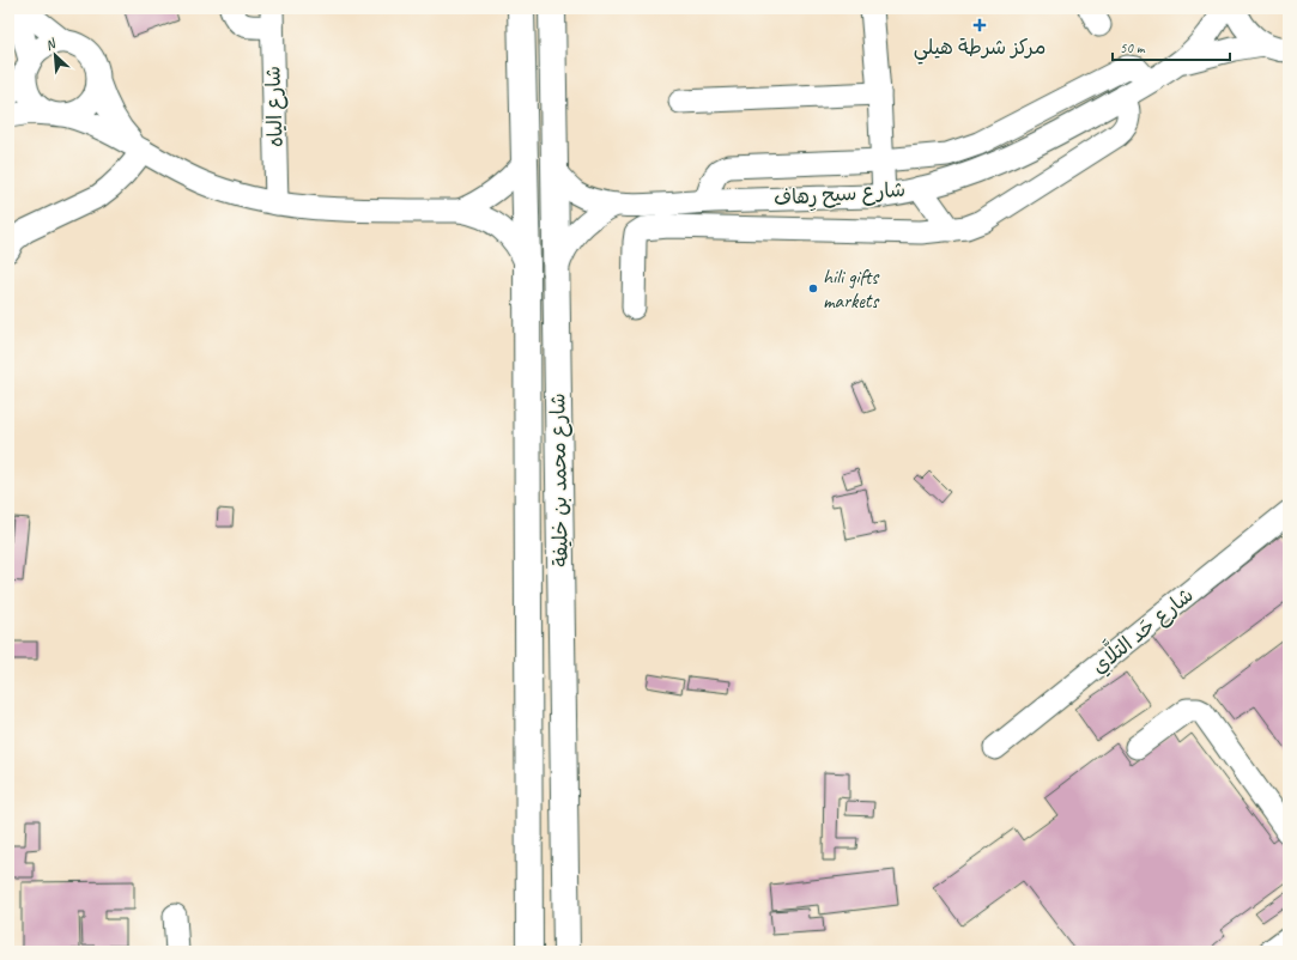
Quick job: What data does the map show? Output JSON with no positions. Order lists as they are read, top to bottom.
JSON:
{
  "streets": {
    "highway": ["شارع محمد بن خليفة"],
    "street": ["شارع الياه", "شارع سيح رِهاف", "شارع حَد التلَّاي"]
  },
  "crossings": [
    ["شارع سيح رِهاف", "شارع محمد بن خليفة"]
  ],
  "places": {
    "health": ["مركز شرطة هيلي"],
    "other": ["hili gifts markets"]
  },
  "scale_bar": "50 m",
  "north": "top left"
}
